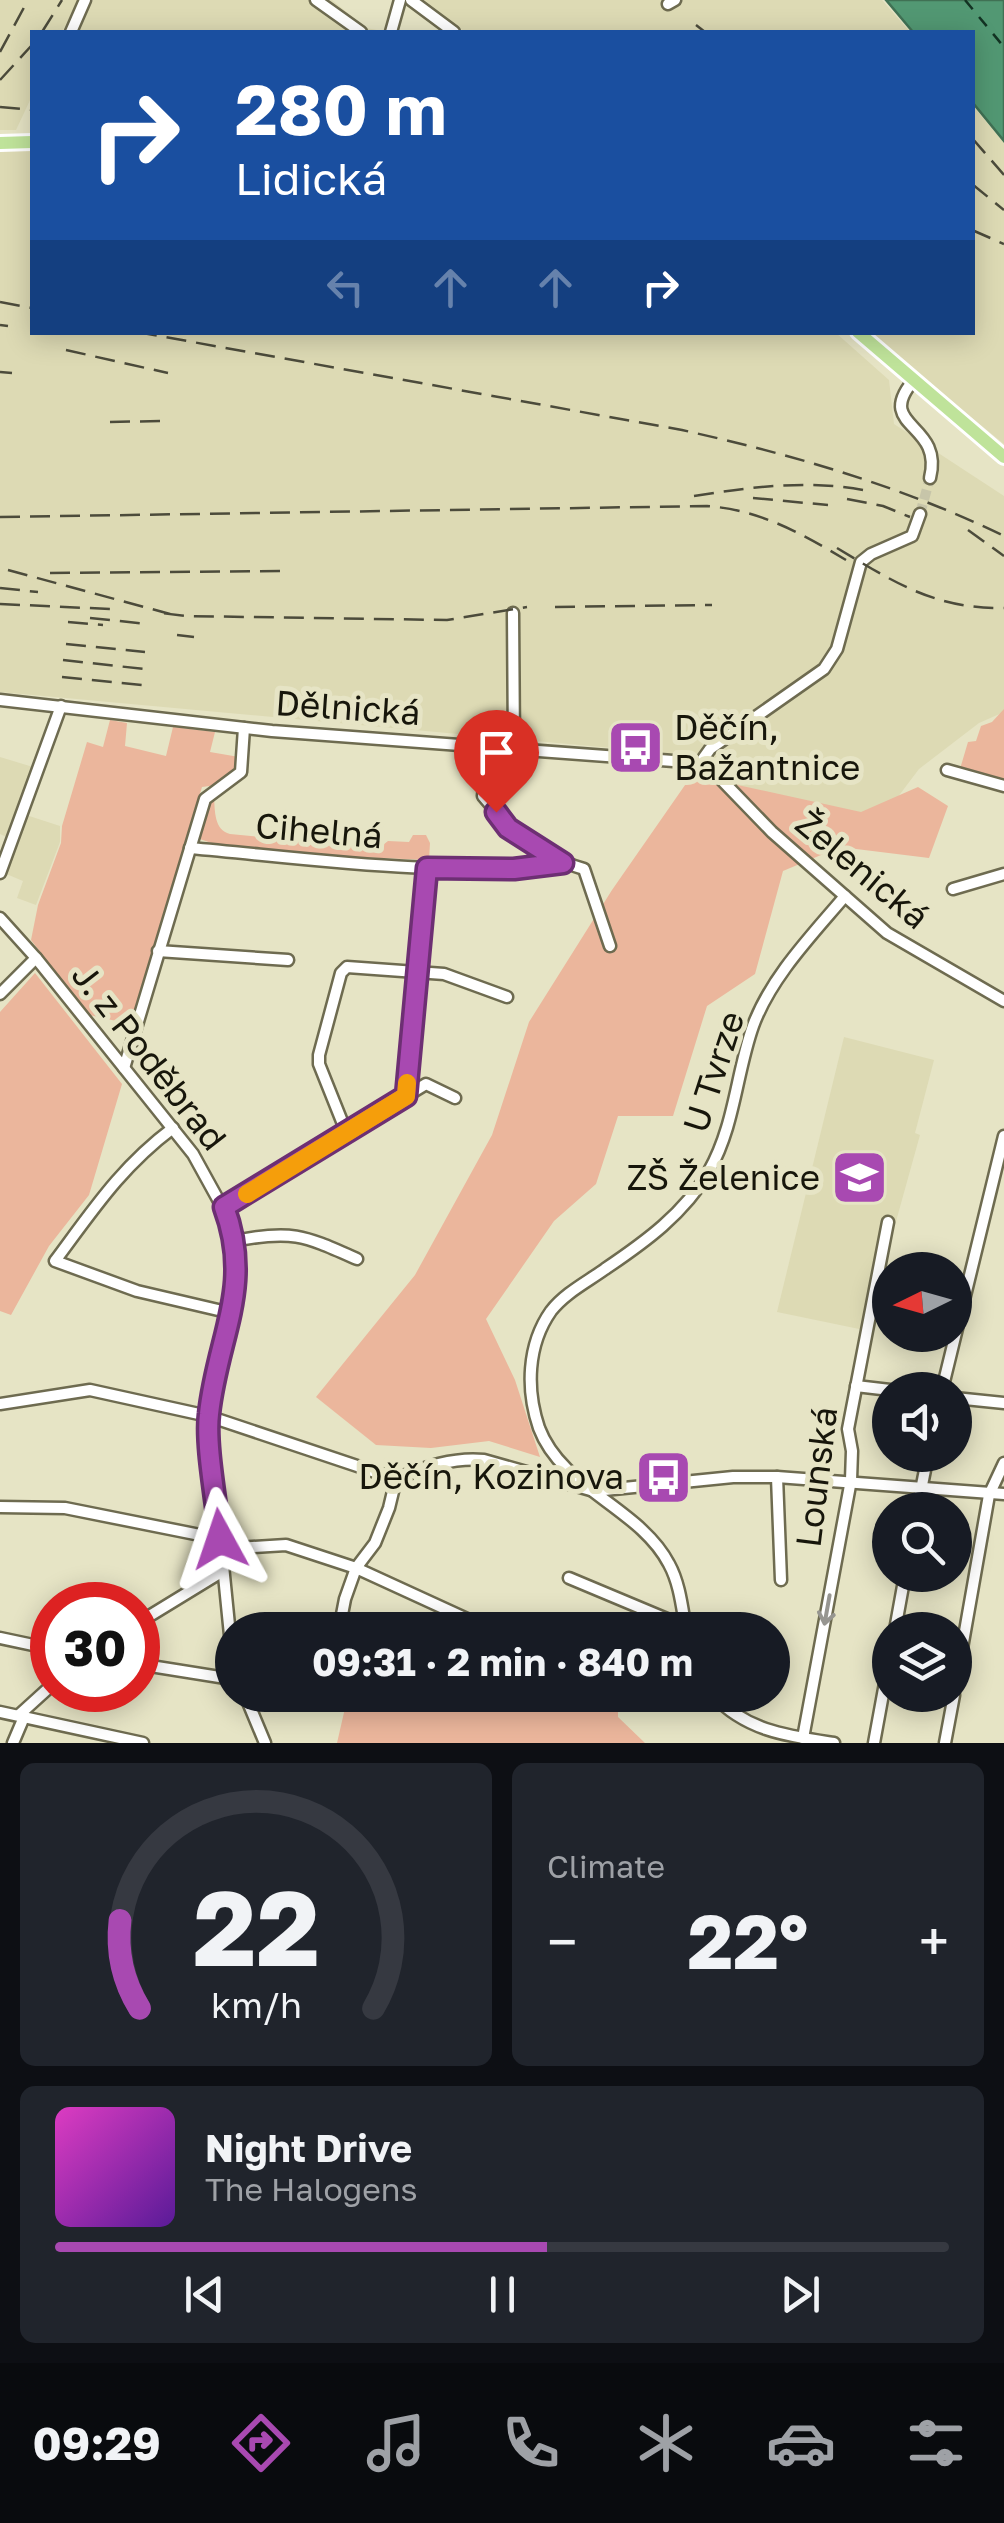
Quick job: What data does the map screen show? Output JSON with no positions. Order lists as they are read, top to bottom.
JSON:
{
  "streets": {
    "street": [
      "Dělnická",
      "Cihelná",
      "Želenická",
      "J. z Poděbrad",
      "U Tvrze",
      "Lounská"
    ]
  },
  "crossings": [
    ["Dělnická", "Želenická"],
    ["Želenická", "U Tvrze"]
  ],
  "places": {
    "bus stop": ["Děčín, Bažantnice", "Děčín, Kozinova"],
    "school or university": ["ZŠ Želenice"]
  },
  "north": "left",
  "page": {
    "turn": ["280 m", "Lidická"],
    "limit": "30",
    "trip": "09:31 · 2 min · 840 m",
    "tile": "Climate",
    "heat": ["−", "22°", "+"],
    "song": ["Night Drive", "The Halogens"],
    "tabs": "09:29",
    "gauge": ["22", "km/h"]
  }
}
